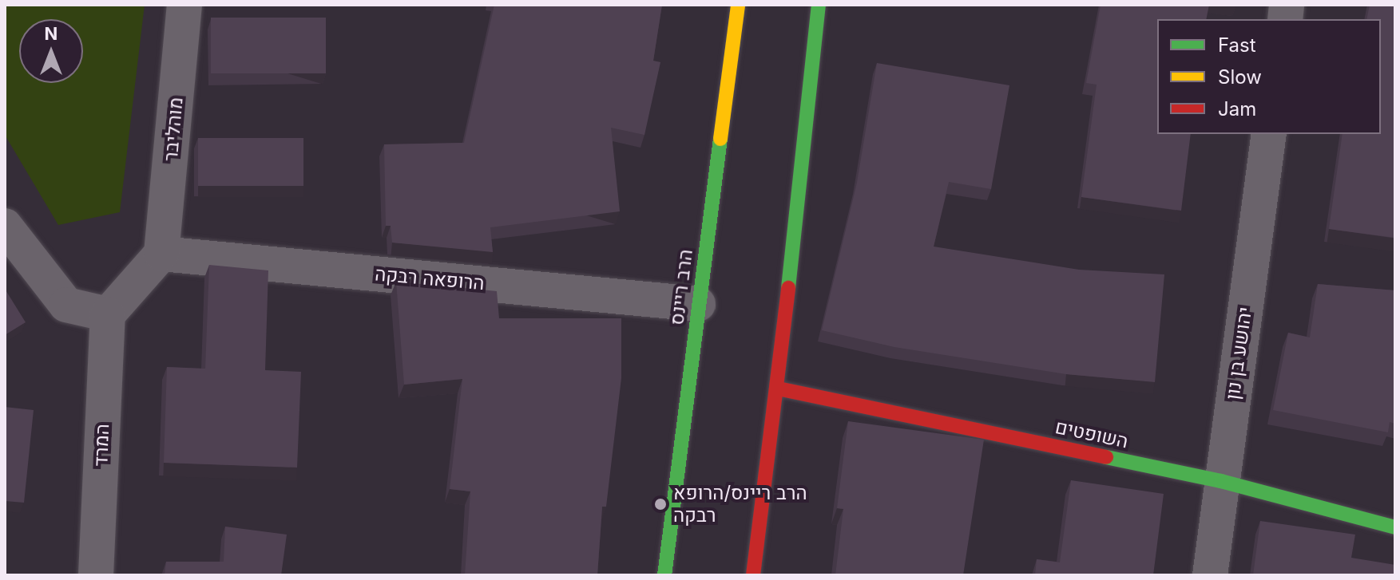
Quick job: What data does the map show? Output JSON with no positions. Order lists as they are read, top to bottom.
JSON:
{
  "streets": {
    "main road": ["הרב ריינס", "השופטים"],
    "street": [
      "מוהליבר",
      "הרופאה רבקה",
      "יהושע בן נון",
      "המרד"
    ]
  },
  "crossings": [
    ["מוהליבר", "הרופאה רבקה"],
    ["הרופאה רבקה", "הרב ריינס"],
    ["יהושע בן נון", "השופטים"]
  ],
  "places": ["הרב ריינס/הרופא רבקה"],
  "legend": ["Fast", "Slow", "Jam"],
  "north": "top"
}
